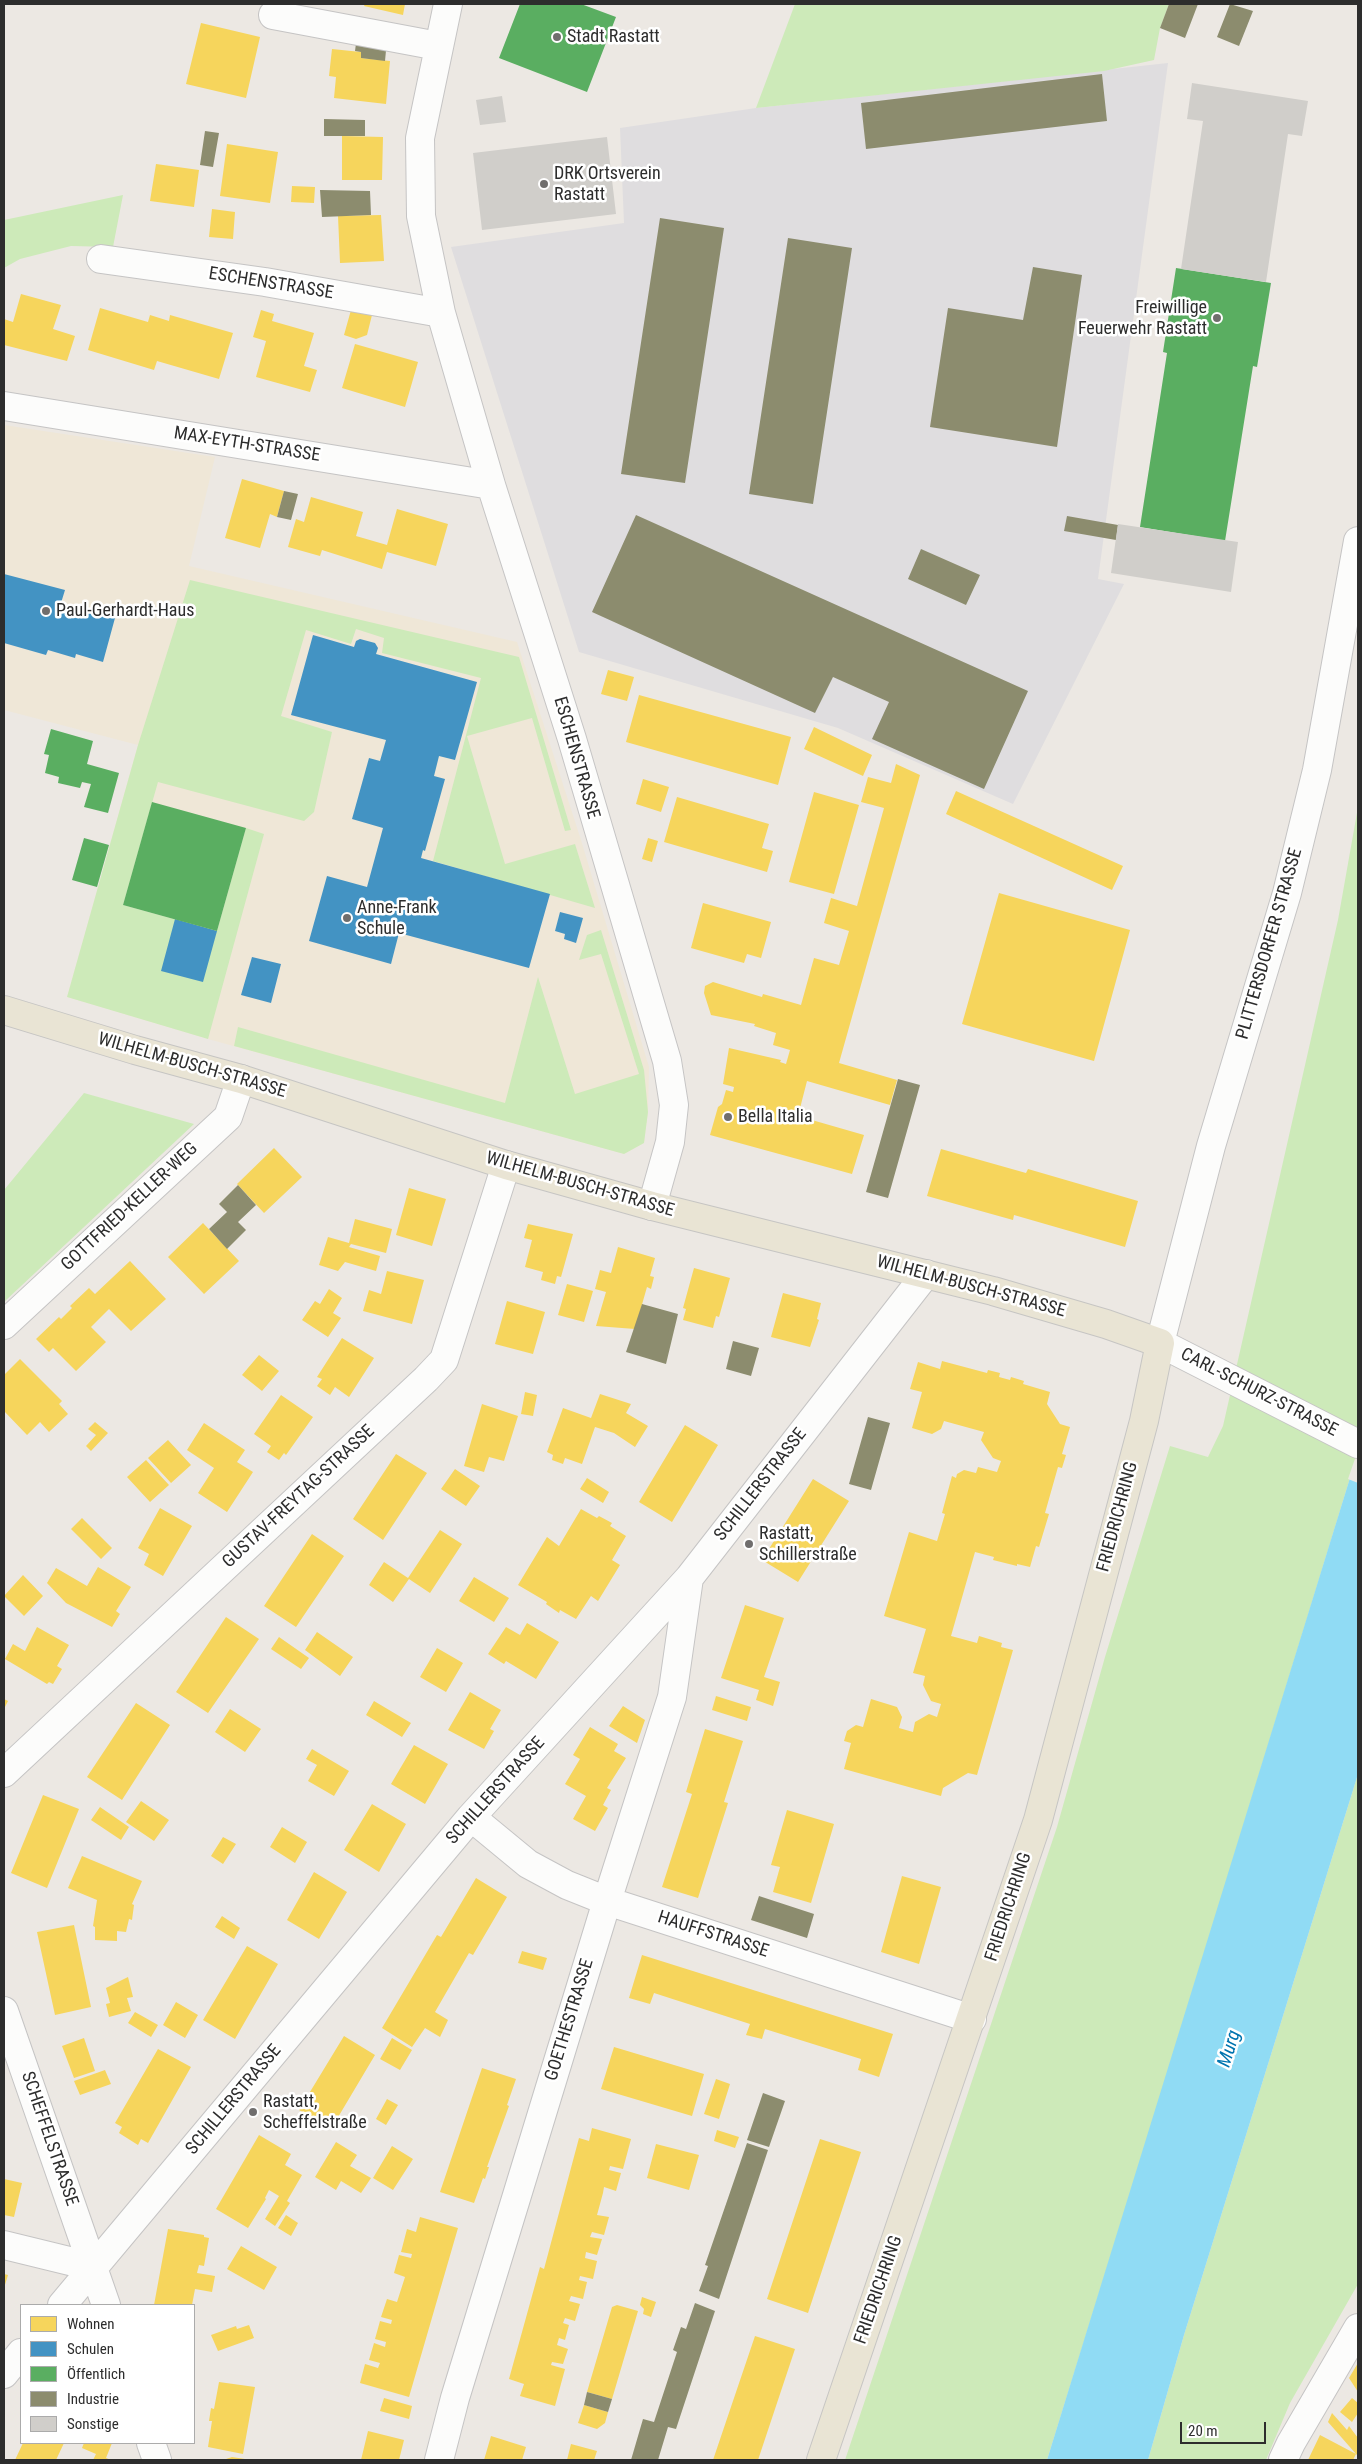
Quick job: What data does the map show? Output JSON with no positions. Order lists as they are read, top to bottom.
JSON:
{
  "streets": {
    "main road": ["WILHELM-BUSCH-STRASSE", "FRIEDRICHRING"],
    "street": [
      "ESCHENSTRASSE",
      "MAX-EYTH-STRASSE",
      "PLITTERSDORFER STRASSE",
      "GOTTFRIED-KELLER-WEG",
      "CARL-SCHURZ-STRASSE",
      "SCHILLERSTRASSE",
      "GUSTAV-FREYTAG-STRASSE",
      "HAUFFSTRASSE",
      "GOETHESTRASSE",
      "SCHEFFELSTRASSE"
    ]
  },
  "crossings": [
    ["ESCHENSTRASSE", "MAX-EYTH-STRASSE"],
    ["ESCHENSTRASSE", "WILHELM-BUSCH-STRASSE"],
    ["PLITTERSDORFER STRASSE", "WILHELM-BUSCH-STRASSE"],
    ["PLITTERSDORFER STRASSE", "CARL-SCHURZ-STRASSE"],
    ["PLITTERSDORFER STRASSE", "FRIEDRICHRING"],
    ["WILHELM-BUSCH-STRASSE", "GOTTFRIED-KELLER-WEG"],
    ["WILHELM-BUSCH-STRASSE", "CARL-SCHURZ-STRASSE"],
    ["WILHELM-BUSCH-STRASSE", "SCHILLERSTRASSE"],
    ["WILHELM-BUSCH-STRASSE", "GUSTAV-FREYTAG-STRASSE"],
    ["WILHELM-BUSCH-STRASSE", "FRIEDRICHRING"],
    ["CARL-SCHURZ-STRASSE", "FRIEDRICHRING"],
    ["SCHILLERSTRASSE", "HAUFFSTRASSE"],
    ["SCHILLERSTRASSE", "GOETHESTRASSE"],
    ["SCHILLERSTRASSE", "SCHEFFELSTRASSE"],
    ["FRIEDRICHRING", "HAUFFSTRASSE"],
    ["HAUFFSTRASSE", "GOETHESTRASSE"]
  ],
  "water": ["Murg"],
  "places": [
    "Stadt Rastatt",
    "DRK Ortsverein Rastatt",
    "Freiwillige Feuerwehr Rastatt",
    "Paul-Gerhardt-Haus",
    "Anne-Frank Schule",
    "Bella Italia",
    "Rastatt, Schillerstraße",
    "Rastatt, Scheffelstraße"
  ],
  "legend": [
    "Wohnen",
    "Schulen",
    "Öffentlich",
    "Industrie",
    "Sonstige"
  ],
  "scale_bar": "20 m"
}
